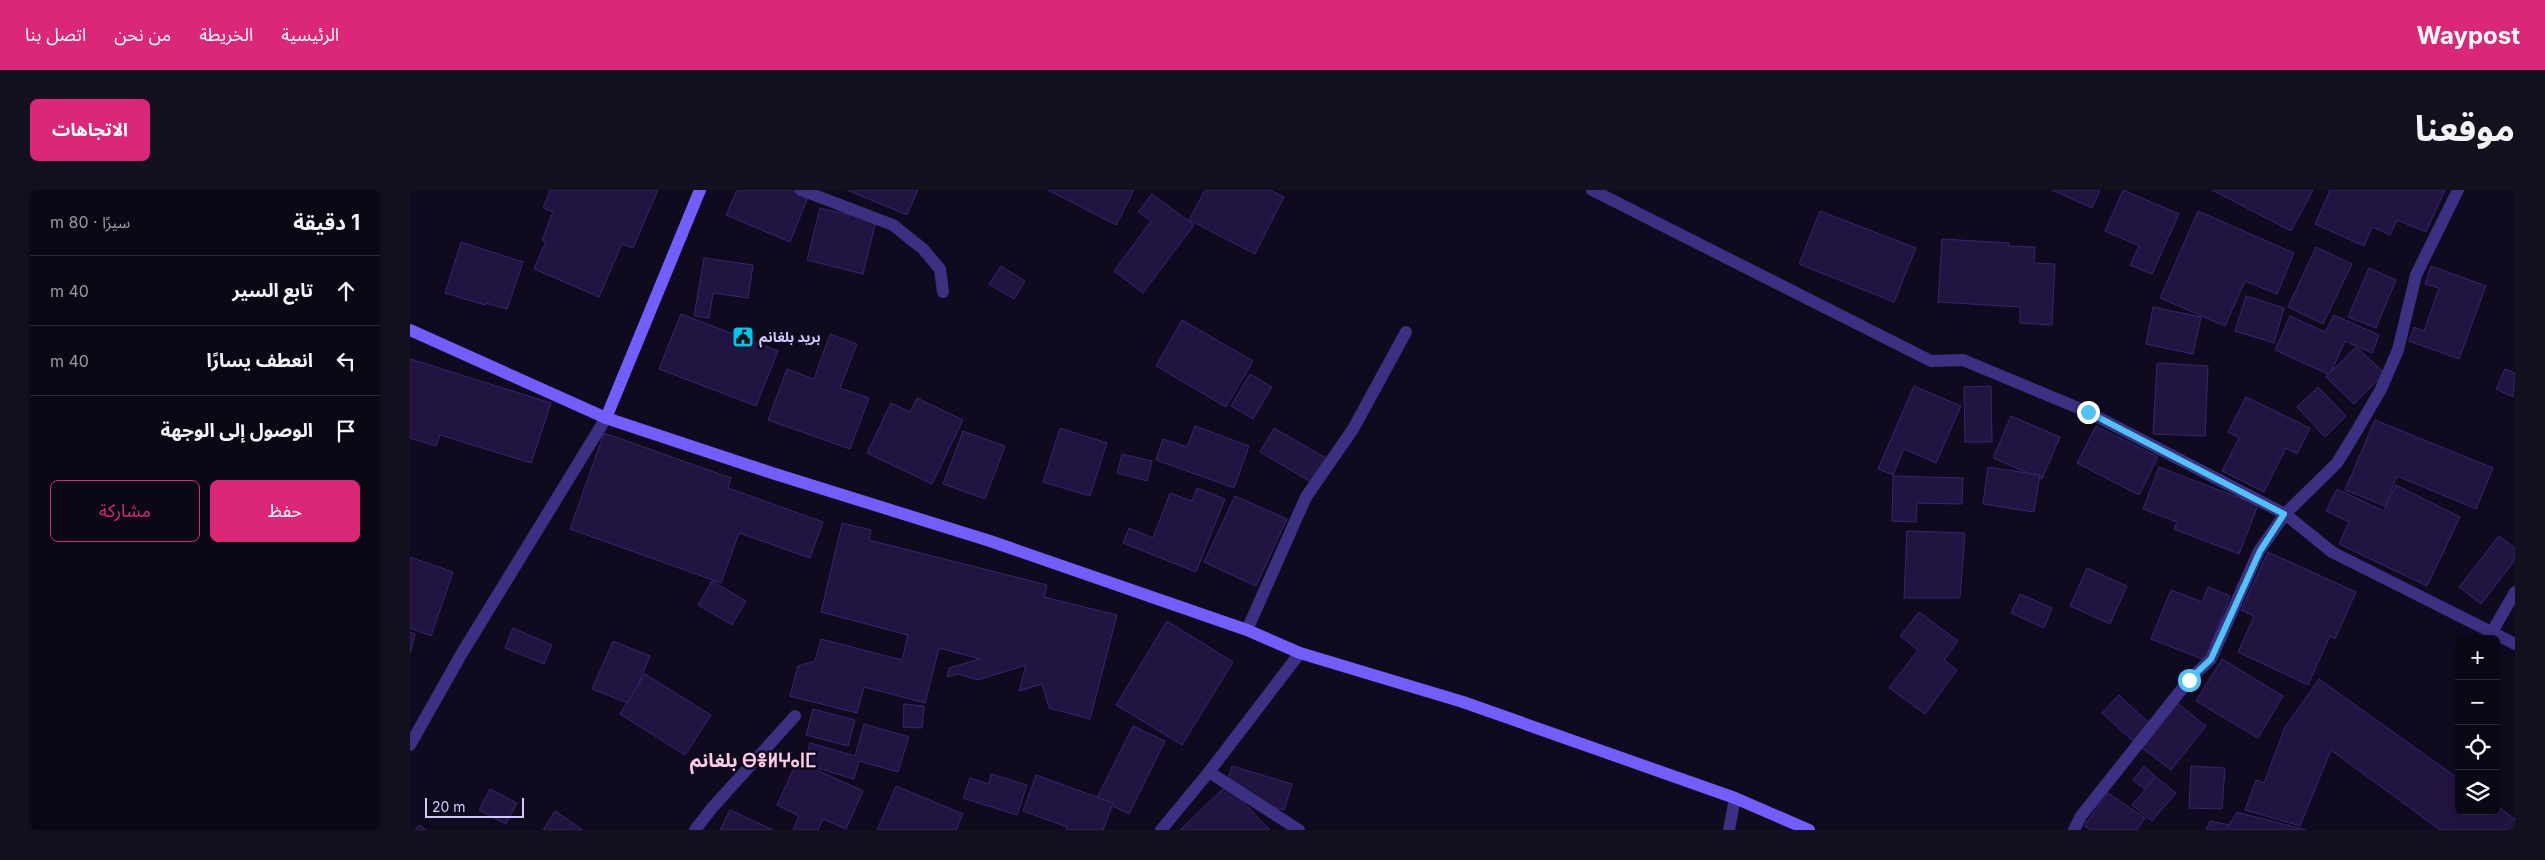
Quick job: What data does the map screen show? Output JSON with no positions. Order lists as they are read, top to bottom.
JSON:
{
  "districts": ["بلغانم ⴱⴻⵍⵖⴰⵏⵎ"],
  "places": {
    "public building": ["بريد بلغانم"]
  },
  "scale_bar": "20 m",
  "page": {
    "header": "Waypost",
    "nav": [
      "الرئيسية",
      "الخريطة",
      "من نحن",
      "اتصل بنا"
    ],
    "title": "موقعنا",
    "buttons": [
      "الاتجاهات",
      ["حفظ", "مشاركة"]
    ],
    "heading": ["1 دقيقة", "سيرًا · 80 m"],
    "list": [
      ["تابع السير", "40 m"],
      ["انعطف يسارًا", "40 m"],
      "الوصول إلى الوجهة"
    ],
    "map_buttons": ["+", "−"],
    "scale": "20 m"
  }
}
